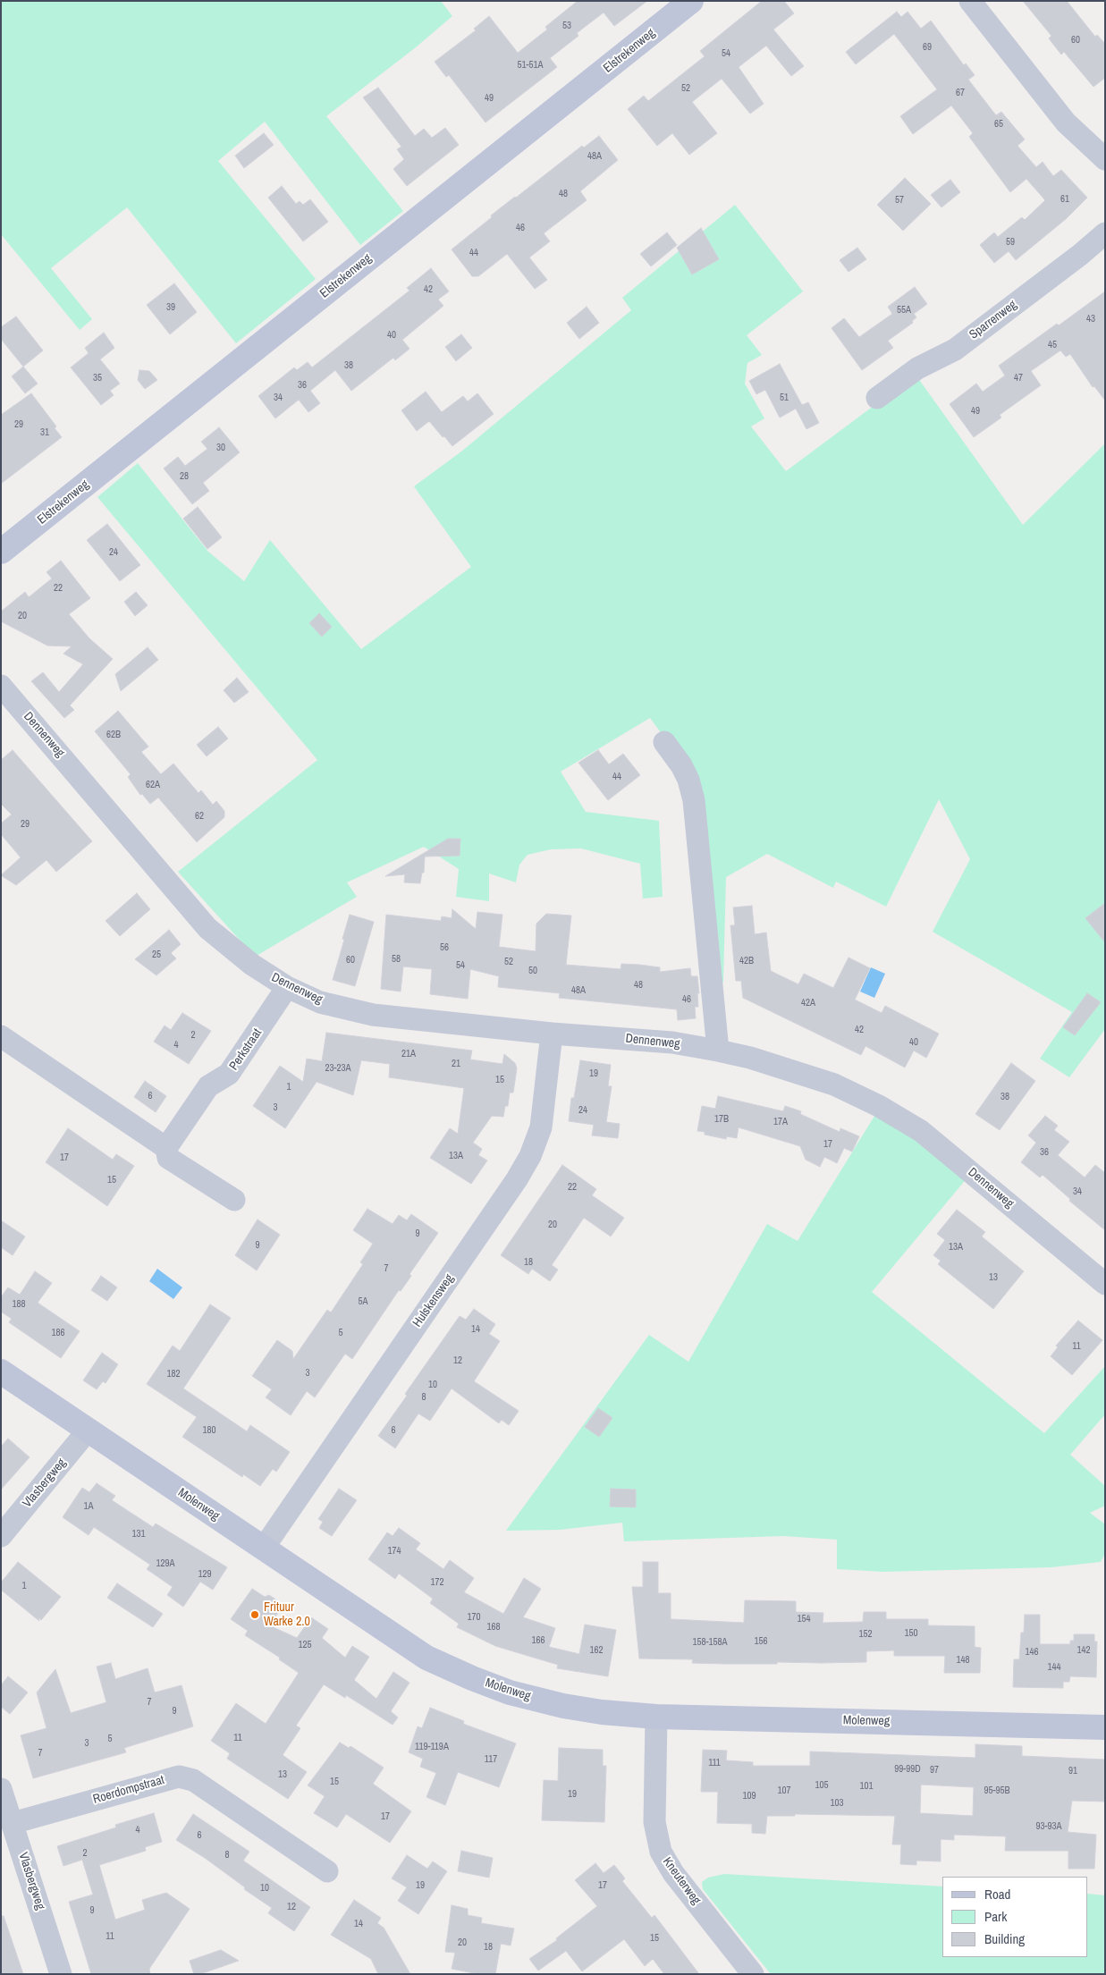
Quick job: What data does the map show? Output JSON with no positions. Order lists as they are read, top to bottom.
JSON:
{
  "streets": {
    "street": [
      "Elstrekenweg",
      "Sparrenweg",
      "Dennenweg",
      "Perkstraat",
      "Hulskensweg",
      "Vlasbergweg",
      "Molenweg",
      "Roerdompstraat",
      "Kneuterweg"
    ]
  },
  "crossings": [
    ["Dennenweg", "Perkstraat"],
    ["Dennenweg", "Hulskensweg"],
    ["Hulskensweg", "Molenweg"],
    ["Vlasbergweg", "Molenweg"],
    ["Vlasbergweg", "Roerdompstraat"],
    ["Molenweg", "Kneuterweg"]
  ],
  "places": ["Frituur Warke 2.0"],
  "house_numbers": [
    "53",
    "60",
    "69",
    "54",
    "51-51A",
    "52",
    "67",
    "49",
    "65",
    "48A",
    "48",
    "61",
    "57",
    "46",
    "59",
    "44",
    "42",
    "39",
    "55A",
    "43",
    "40",
    "45",
    "38",
    "35",
    "47",
    "36",
    "34",
    "51",
    "49",
    "29",
    "31",
    "30",
    "28",
    "24",
    "22",
    "20",
    "62B",
    "44",
    "62A",
    "62",
    "29",
    "56",
    "25",
    "58",
    "60",
    "42B",
    "52",
    "54",
    "50",
    "48",
    "48A",
    "46",
    "42A",
    "42",
    "2",
    "40",
    "4",
    "21A",
    "21",
    "23-23A",
    "19",
    "15",
    "1",
    "6",
    "38",
    "3",
    "24",
    "17B",
    "17A",
    "17",
    "36",
    "13A",
    "17",
    "15",
    "22",
    "34",
    "20",
    "9",
    "9",
    "13A",
    "18",
    "7",
    "13",
    "5A",
    "188",
    "14",
    "186",
    "5",
    "11",
    "12",
    "3",
    "182",
    "10",
    "8",
    "180",
    "6",
    "1A",
    "131",
    "174",
    "129A",
    "129",
    "172",
    "1",
    "170",
    "154",
    "168",
    "150",
    "152",
    "166",
    "156",
    "158-158A",
    "125",
    "162",
    "142",
    "146",
    "148",
    "144",
    "7",
    "9",
    "11",
    "5",
    "3",
    "119-119A",
    "7",
    "117",
    "111",
    "99-99D",
    "97",
    "91",
    "13",
    "15",
    "105",
    "101",
    "107",
    "95-95B",
    "19",
    "109",
    "103",
    "17",
    "93-93A",
    "4",
    "6",
    "2",
    "8",
    "19",
    "17",
    "10",
    "12",
    "9",
    "14",
    "11",
    "15",
    "20",
    "18"
  ],
  "legend": ["Road", "Park", "Building"]
}
